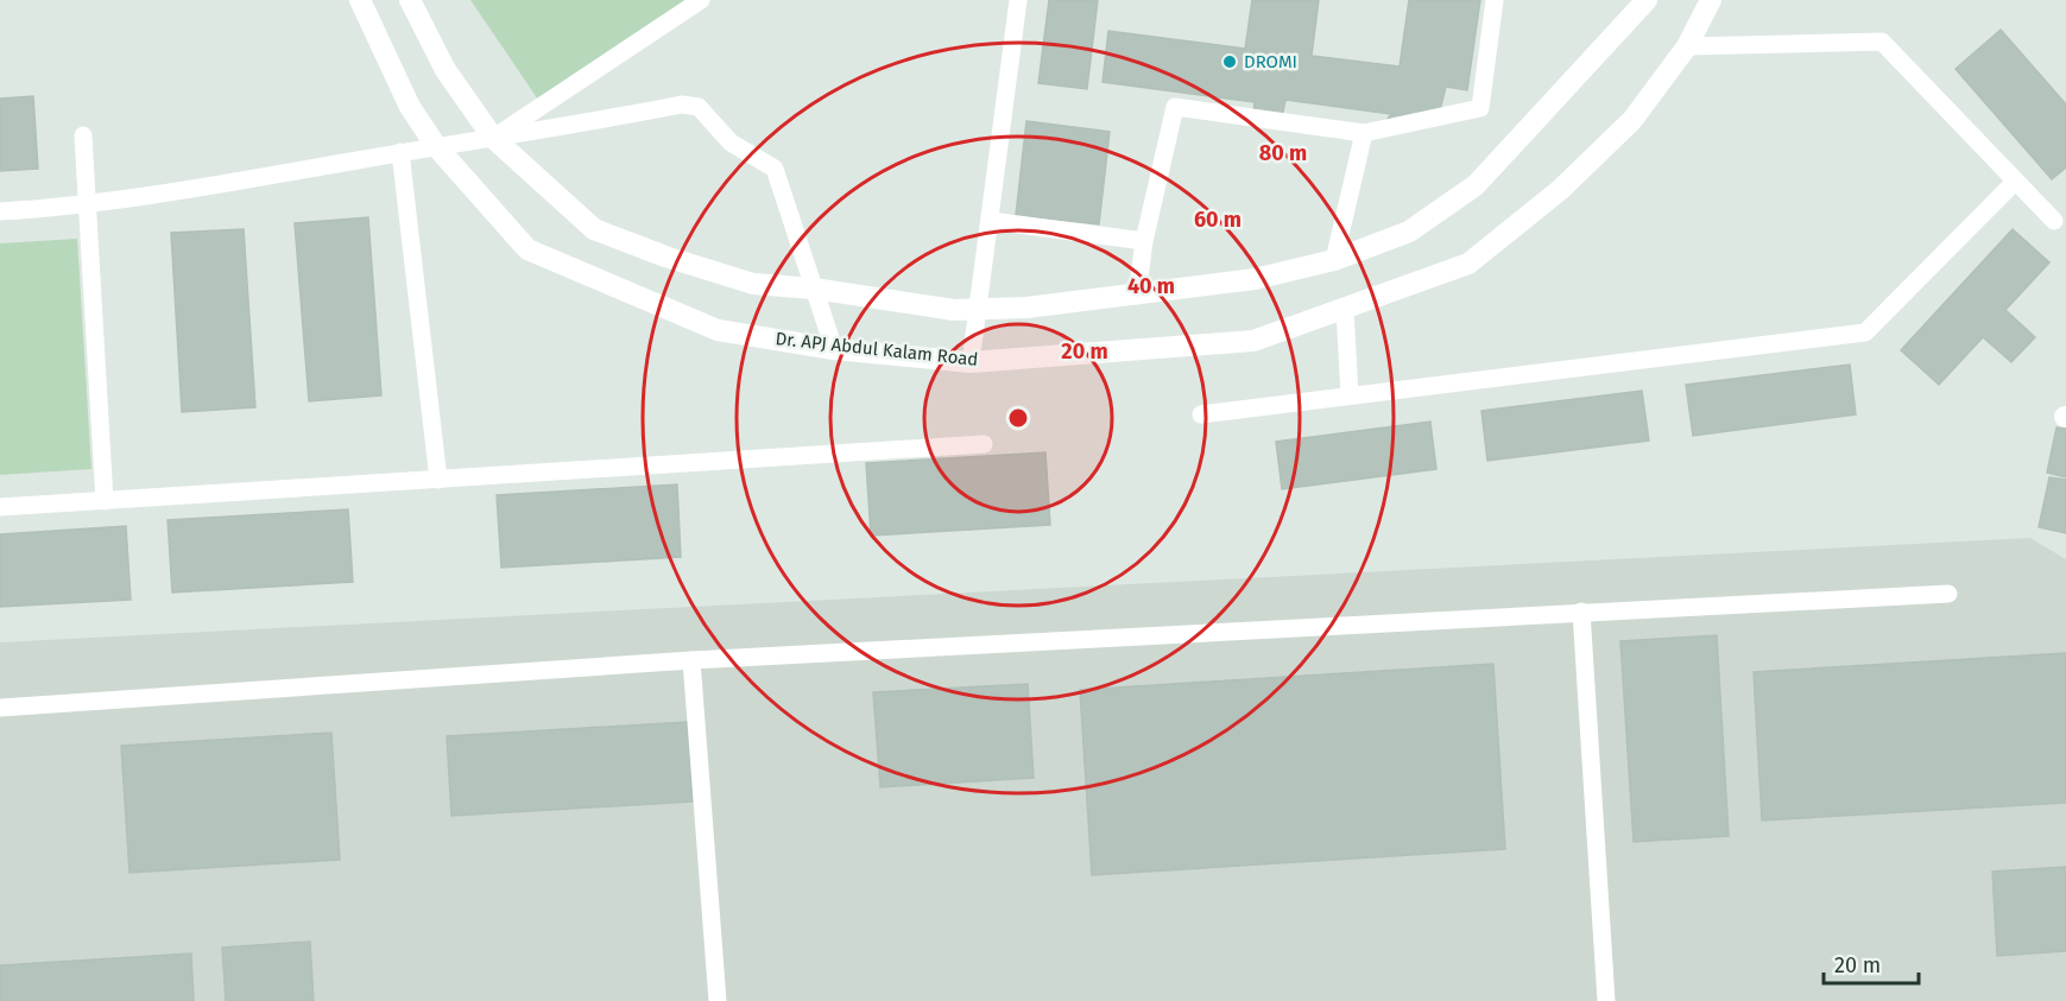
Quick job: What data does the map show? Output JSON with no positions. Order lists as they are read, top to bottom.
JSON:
{
  "streets": {
    "street": ["Dr. APJ Abdul Kalam Road"]
  },
  "places": ["DROMI"],
  "scale_bar": "20 m",
  "rings": [
    "80 m",
    "60 m",
    "40 m",
    "20 m"
  ]
}
